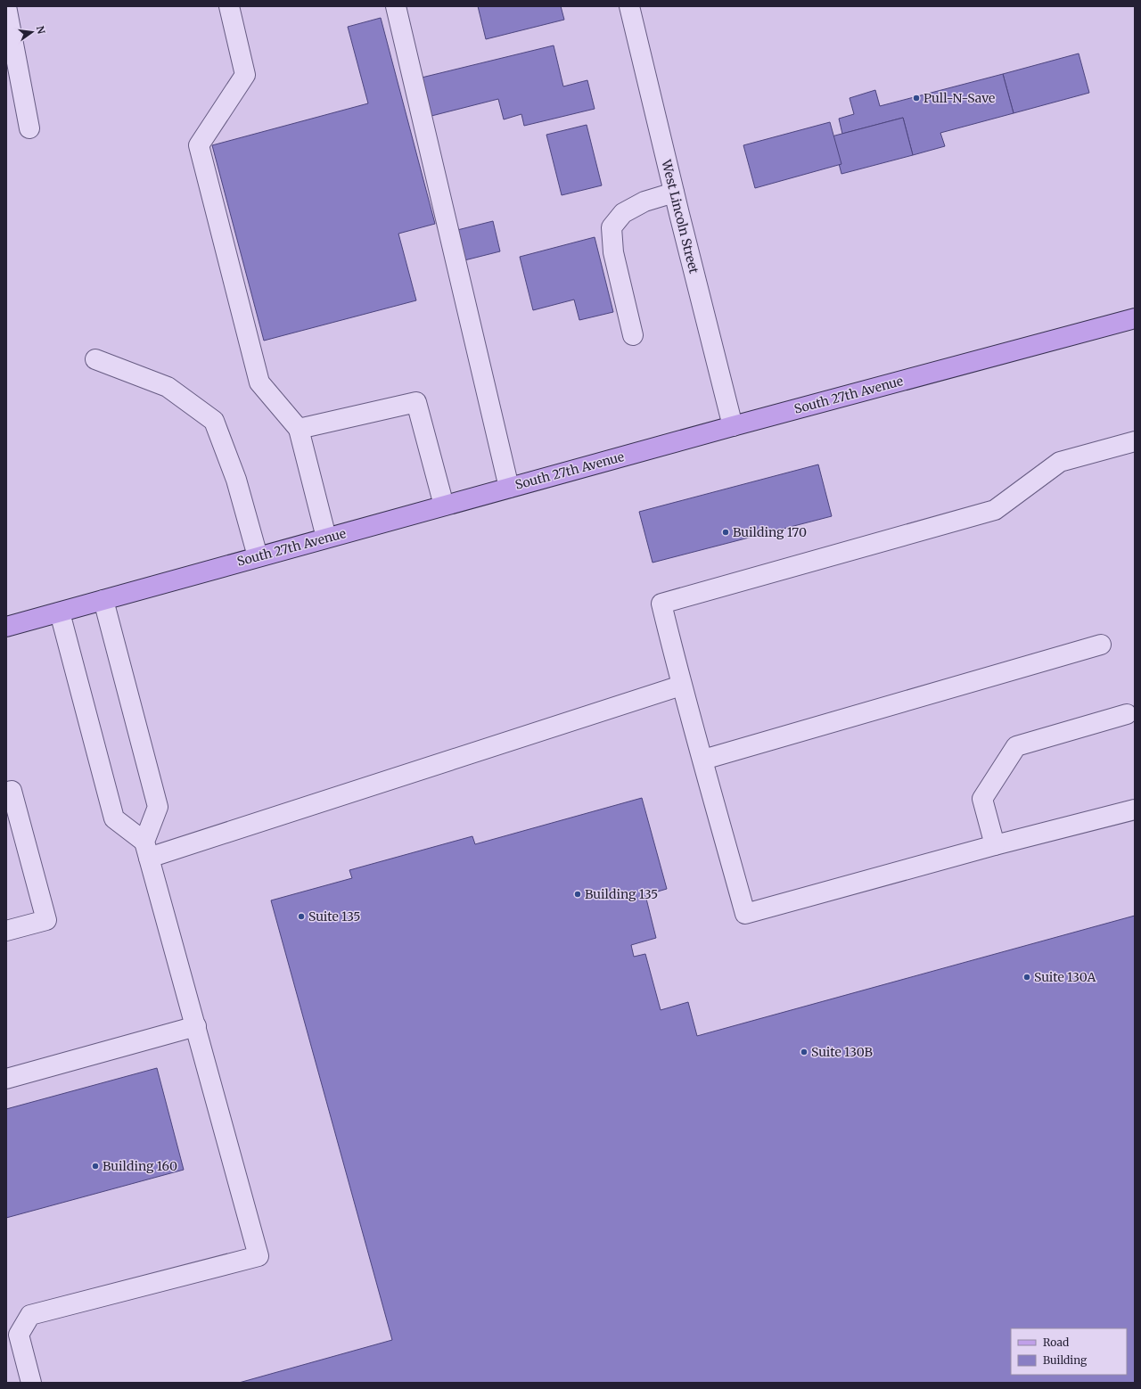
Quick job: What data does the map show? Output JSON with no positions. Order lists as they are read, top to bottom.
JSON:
{
  "streets": {
    "main road": ["South 27th Avenue"],
    "street": ["West Lincoln Street"]
  },
  "crossings": [
    ["West Lincoln Street", "South 27th Avenue"]
  ],
  "places": [
    "Pull-N-Save",
    "Building 170",
    "Building 135",
    "Suite 135",
    "Suite 130A",
    "Suite 130B",
    "Building 160"
  ],
  "legend": ["Road", "Building"],
  "north": "right"
}
